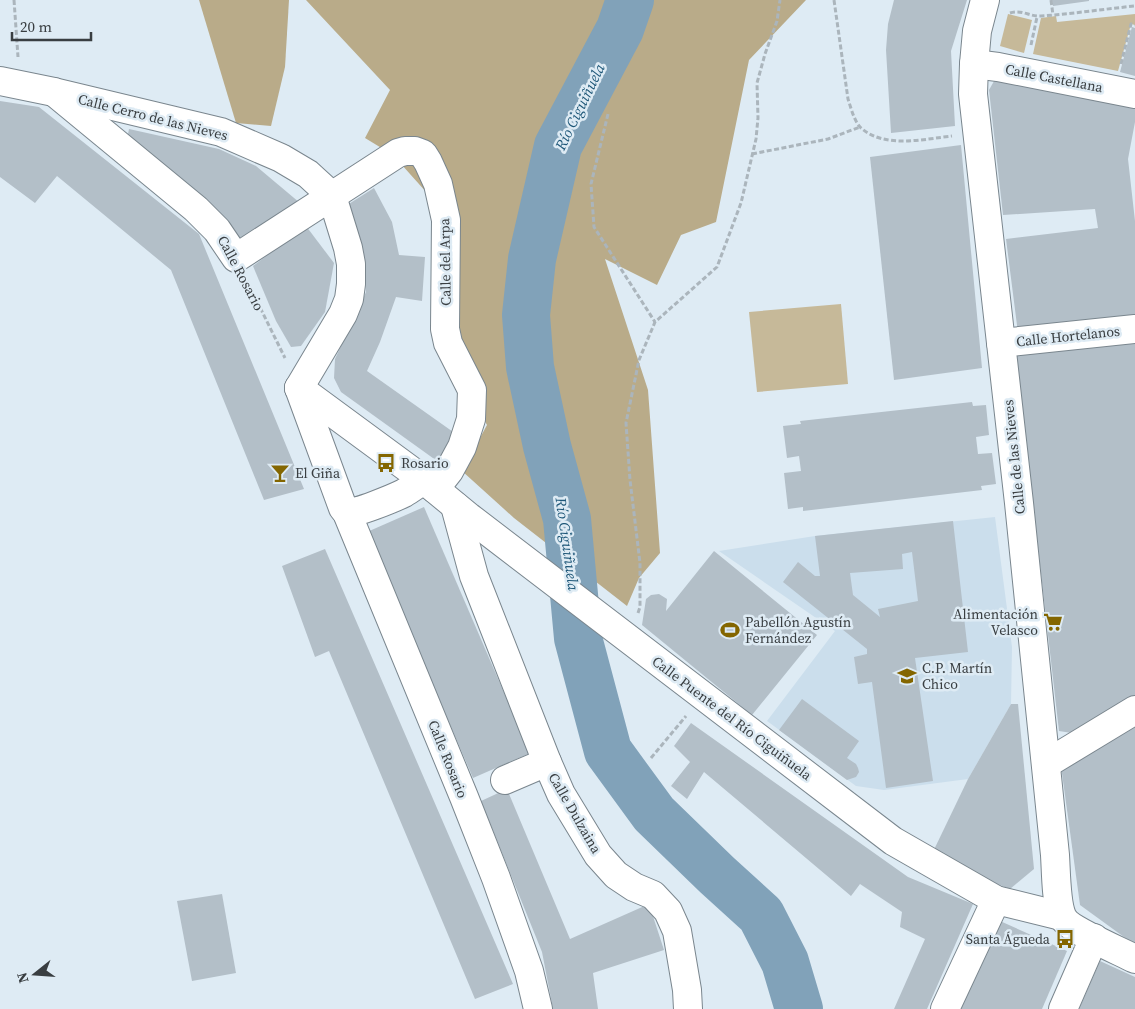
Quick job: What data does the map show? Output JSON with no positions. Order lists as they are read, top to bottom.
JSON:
{
  "streets": {
    "street": [
      "Calle Castellana",
      "Calle Cerro de las Nieves",
      "Calle del Arpa",
      "Calle Rosario",
      "Calle Hortelanos",
      "Calle de las Nieves",
      "Calle Puente del Río Ciguiñuela",
      "Calle Dulzaina"
    ]
  },
  "crossings": [
    ["Calle Castellana", "Calle de las Nieves"],
    ["Calle Cerro de las Nieves", "Calle del Arpa"],
    ["Calle Cerro de las Nieves", "Calle Rosario"],
    ["Calle del Arpa", "Calle Rosario"],
    ["Calle del Arpa", "Calle Puente del Río Ciguiñuela"],
    ["Calle del Arpa", "Calle Dulzaina"],
    ["Calle Hortelanos", "Calle de las Nieves"],
    ["Calle de las Nieves", "Calle Puente del Río Ciguiñuela"],
    ["Calle Puente del Río Ciguiñuela", "Calle Dulzaina"]
  ],
  "water": ["Río Ciguiñuela"],
  "places": {
    "bus stop": ["Rosario", "Santa Águeda"],
    "bar": ["El Giña"],
    "supermarket": ["Alimentación Velasco"],
    "sports": ["Pabellón Agustín Fernández"],
    "school or university": ["C.P. Martín Chico"]
  },
  "scale_bar": "20 m",
  "north": "left"
}
